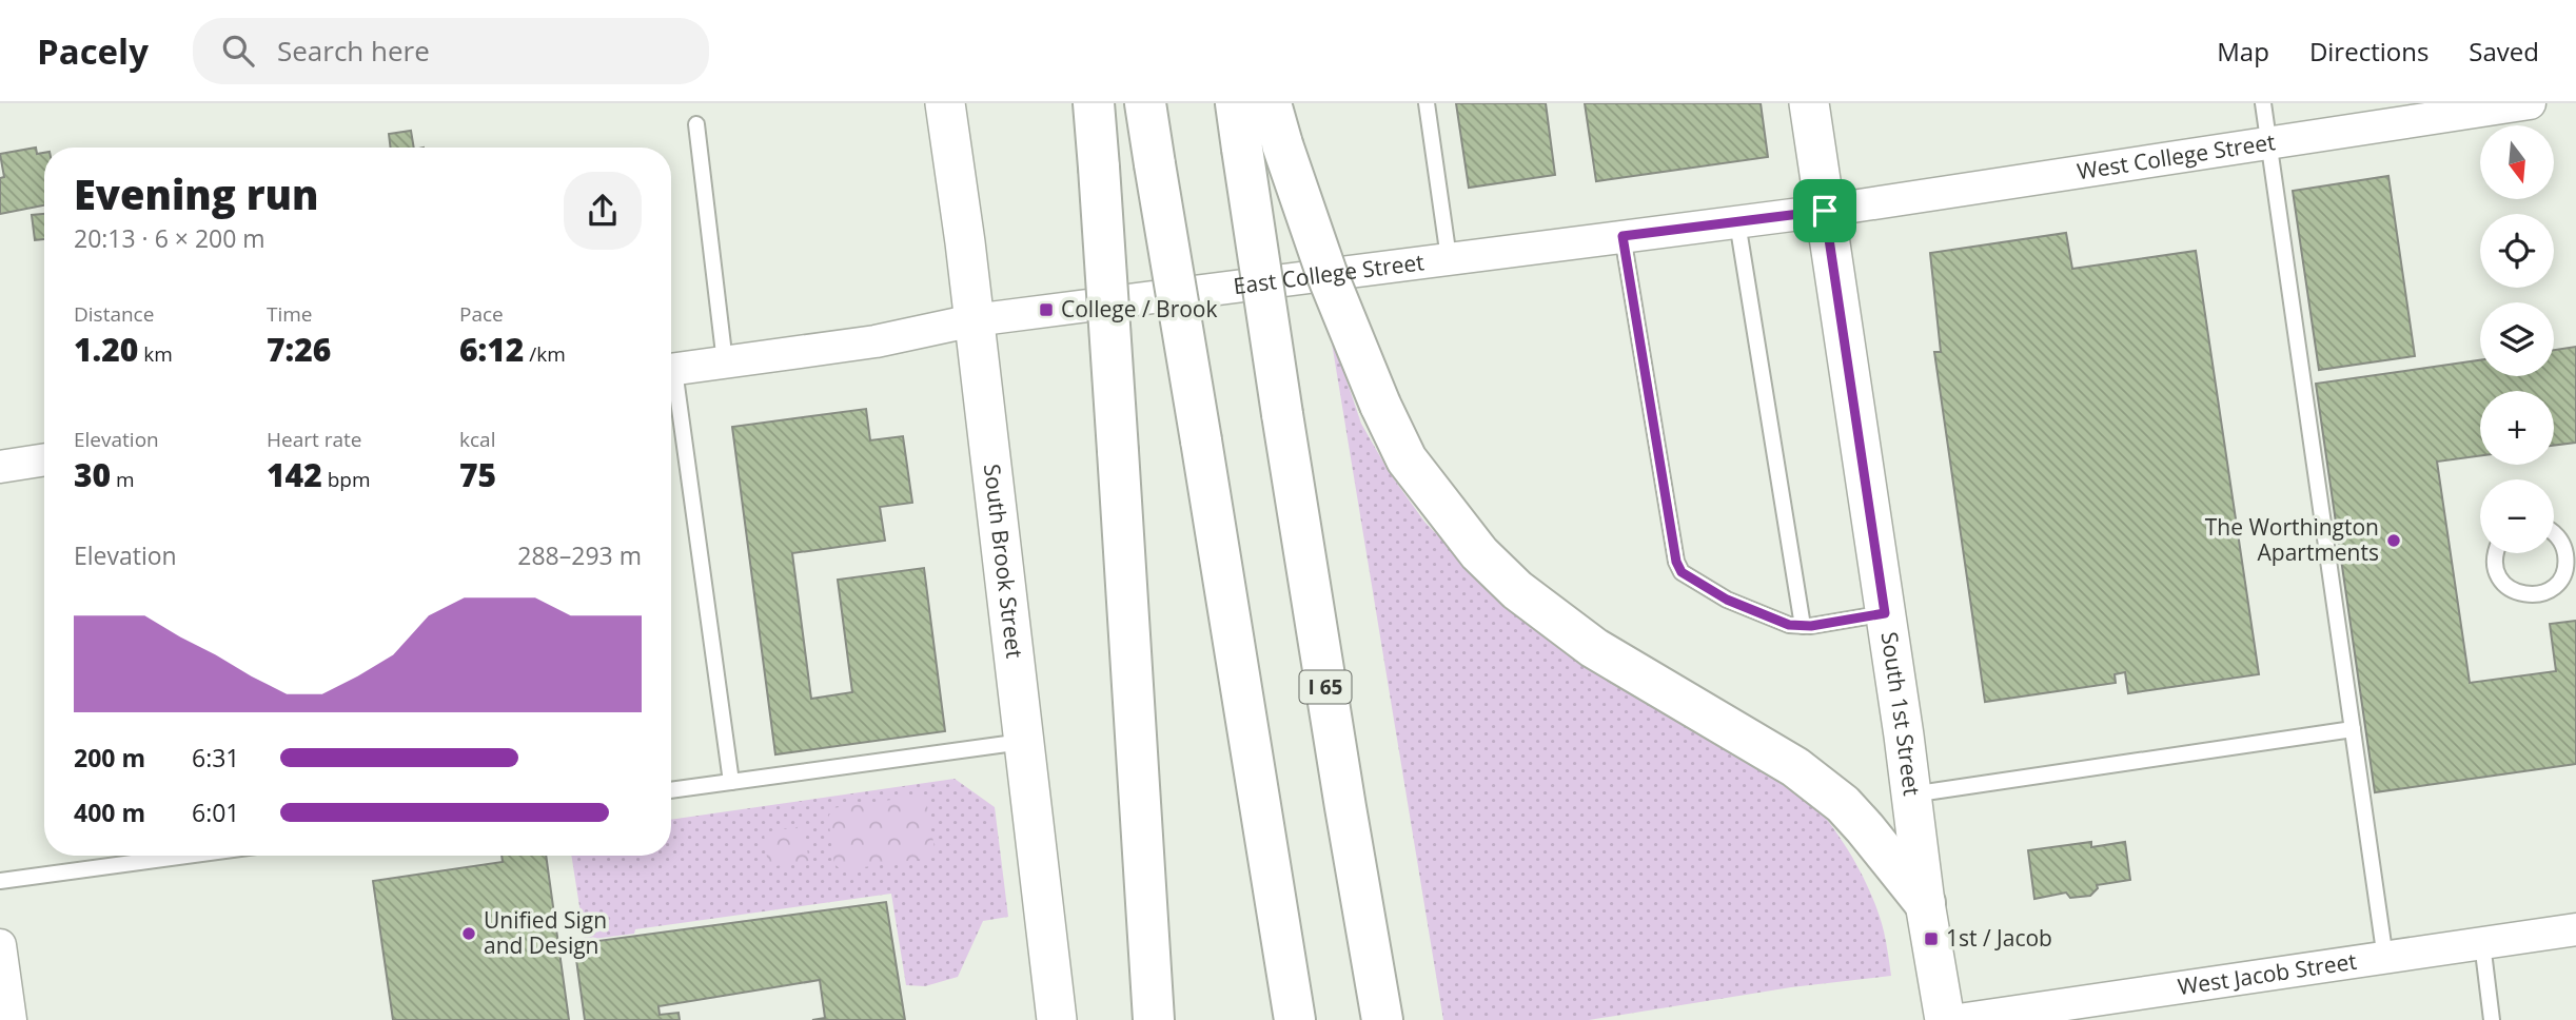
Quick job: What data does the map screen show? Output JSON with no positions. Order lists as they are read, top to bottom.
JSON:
{
  "streets": {
    "highway": ["I 65"],
    "street": [
      "West College Street",
      "East College Street",
      "South Brook Street",
      "South 1st Street",
      "West Jacob Street"
    ]
  },
  "crossings": [
    ["West College Street", "East College Street"],
    ["West College Street", "South 1st Street"],
    ["East College Street", "South Brook Street"],
    ["East College Street", "South 1st Street"]
  ],
  "places": {
    "transit": ["College / Brook", "1st / Jacob"],
    "other": ["The Worthington Apartments", "Unified Sign and Design"]
  },
  "north": "bottom",
  "page": {
    "header": "Pacely",
    "search": "Search here",
    "nav": ["Map", "Directions", "Saved"],
    "map_buttons": ["+", "−"],
    "heading": ["Evening run", "20:13 · 6 × 200 m"],
    "stats": [
      ["Distance", "1.20 km"],
      ["Time", "7:26"],
      ["Pace", "6:12 /km"],
      ["Elevation", "30 m"],
      ["Heart rate", "142 bpm"],
      ["kcal", "75"]
    ],
    "chart": ["Elevation", "288–293 m"],
    "list": [
      {
        "name": "200 m",
        "note": "6:31"
      },
      {
        "name": "400 m",
        "note": "6:01"
      }
    ]
  }
}
